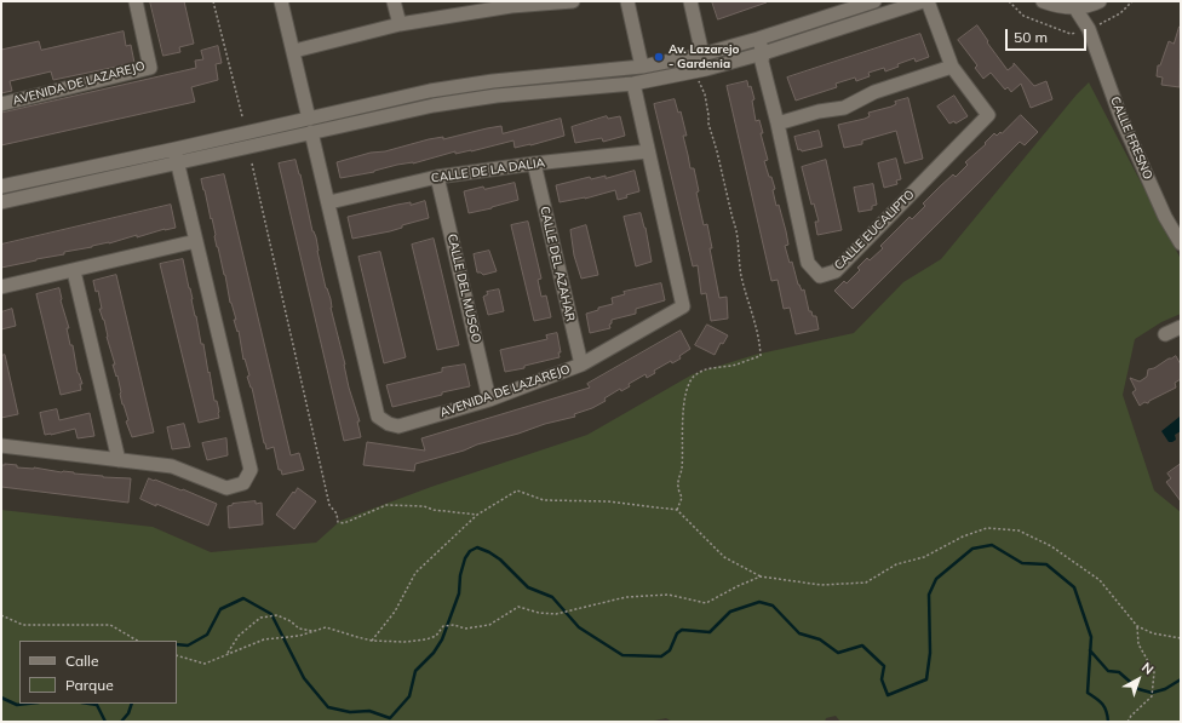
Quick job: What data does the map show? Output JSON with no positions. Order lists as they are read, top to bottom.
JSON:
{
  "streets": {
    "street": [
      "AVENIDA DE LAZAREJO",
      "CALLE FRESNO",
      "CALLE DE LA DALIA",
      "CALLE EUCALIPTO",
      "CALLE DEL AZAHAR",
      "CALLE DEL MUSGO"
    ]
  },
  "crossings": [
    ["AVENIDA DE LAZAREJO", "CALLE DE LA DALIA"],
    ["AVENIDA DE LAZAREJO", "CALLE DEL AZAHAR"],
    ["AVENIDA DE LAZAREJO", "CALLE DEL MUSGO"],
    ["CALLE DE LA DALIA", "CALLE DEL AZAHAR"],
    ["CALLE DE LA DALIA", "CALLE DEL MUSGO"]
  ],
  "places": ["Av. Lazarejo - Gardenia"],
  "legend": ["Calle", "Parque"],
  "scale_bar": "50 m",
  "north": "top right"
}
